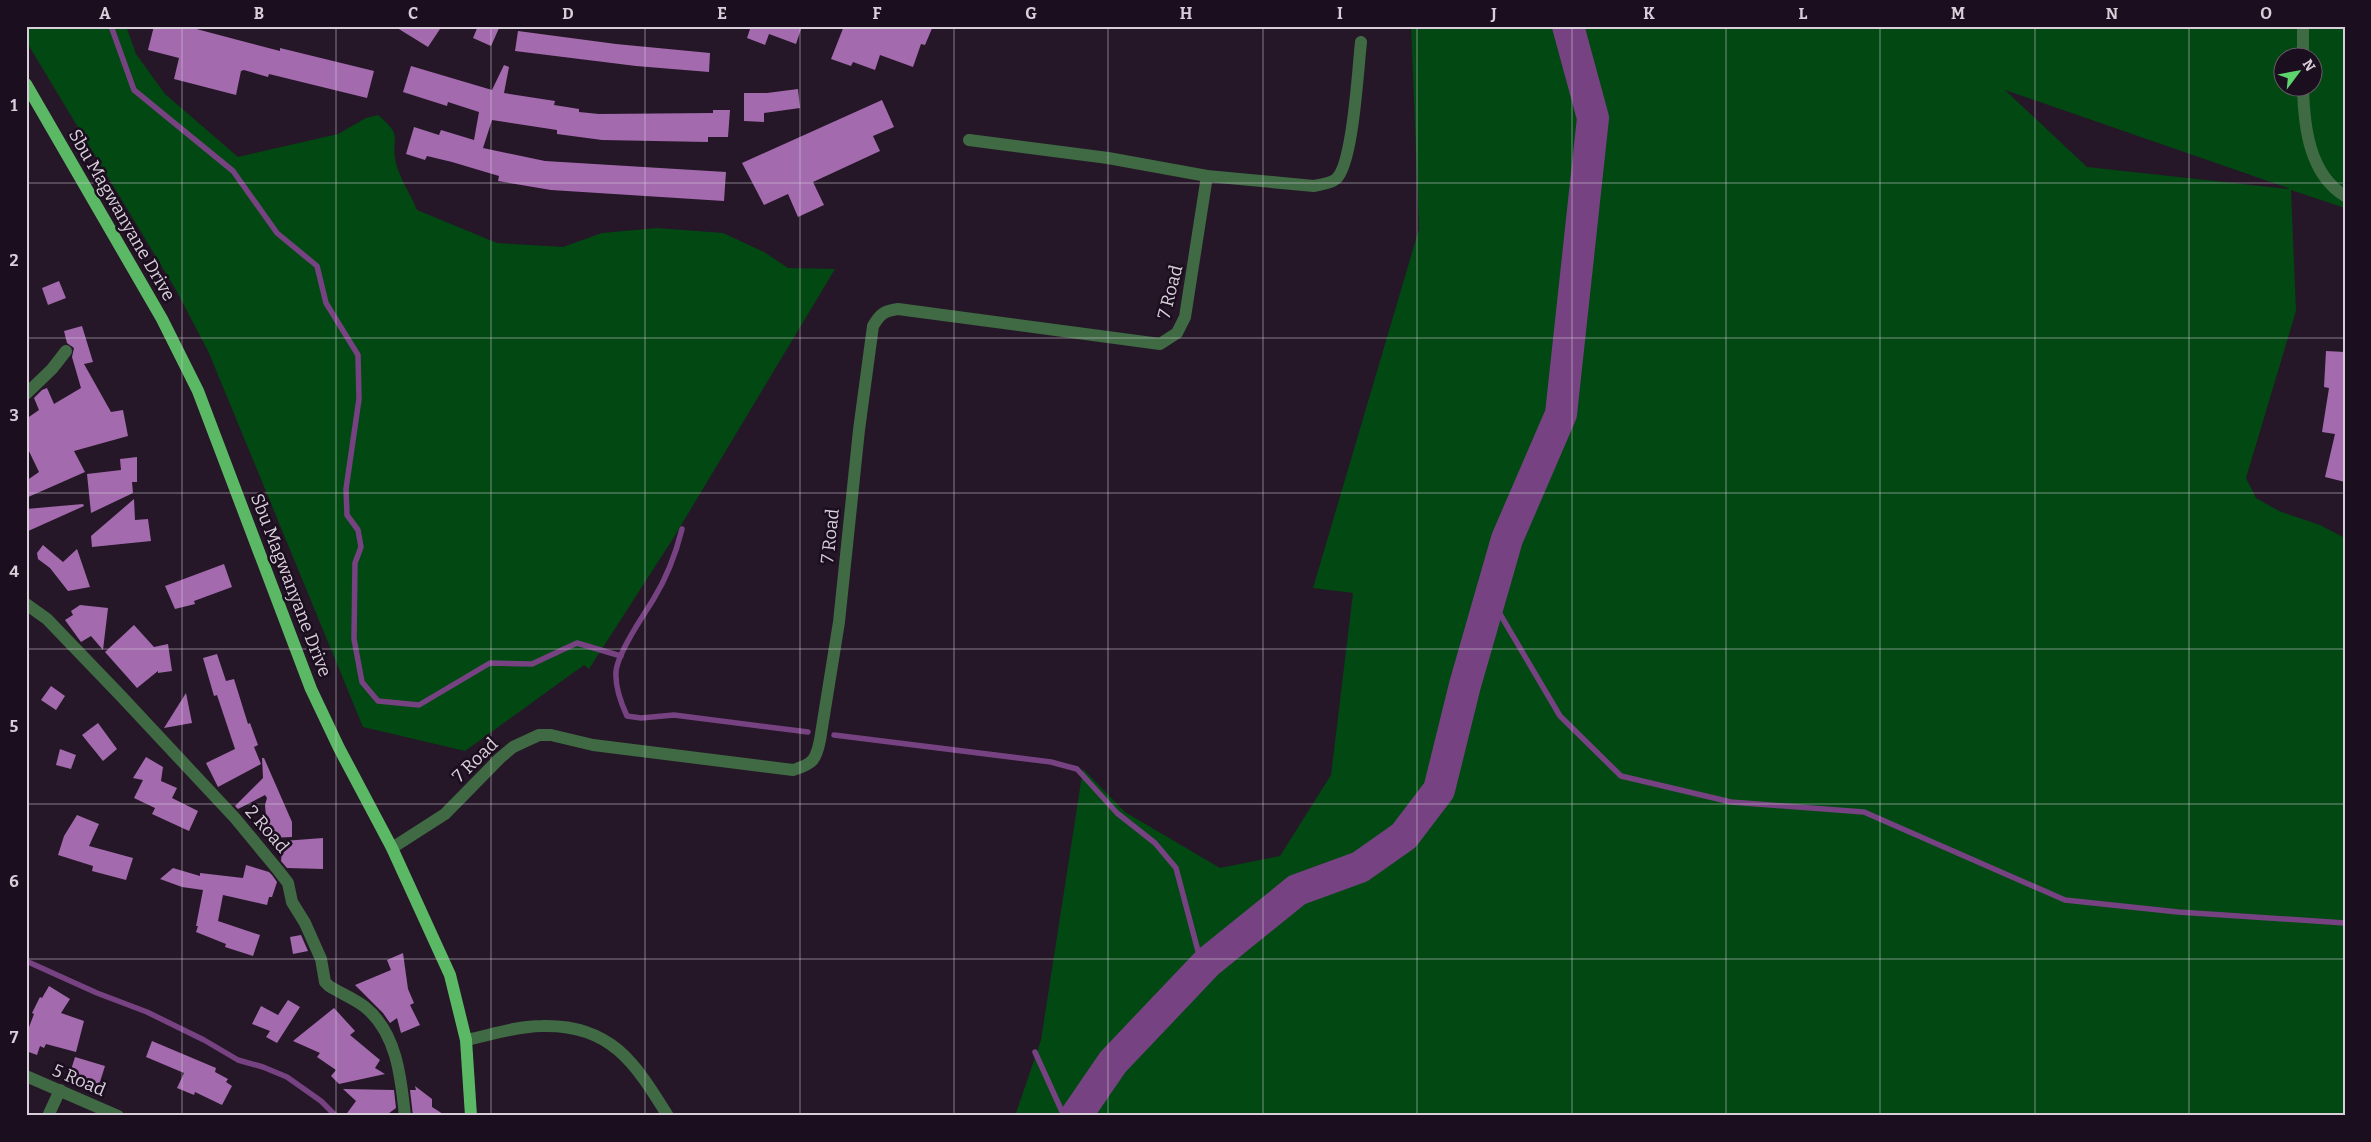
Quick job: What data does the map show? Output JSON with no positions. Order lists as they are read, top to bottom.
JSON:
{
  "streets": {
    "main road": ["Sbu Magwanyane Drive"],
    "street": ["7 Road", "2 Road", "5 Road"]
  },
  "crossings": [
    ["Sbu Magwanyane Drive", "7 Road"]
  ],
  "north": "top right",
  "grid": {
    "columns": [
      "A",
      "B",
      "C",
      "D",
      "E",
      "F",
      "G",
      "H",
      "I",
      "J",
      "K",
      "L",
      "M",
      "N",
      "O"
    ],
    "rows": [
      "1",
      "2",
      "3",
      "4",
      "5",
      "6",
      "7"
    ]
  }
}
